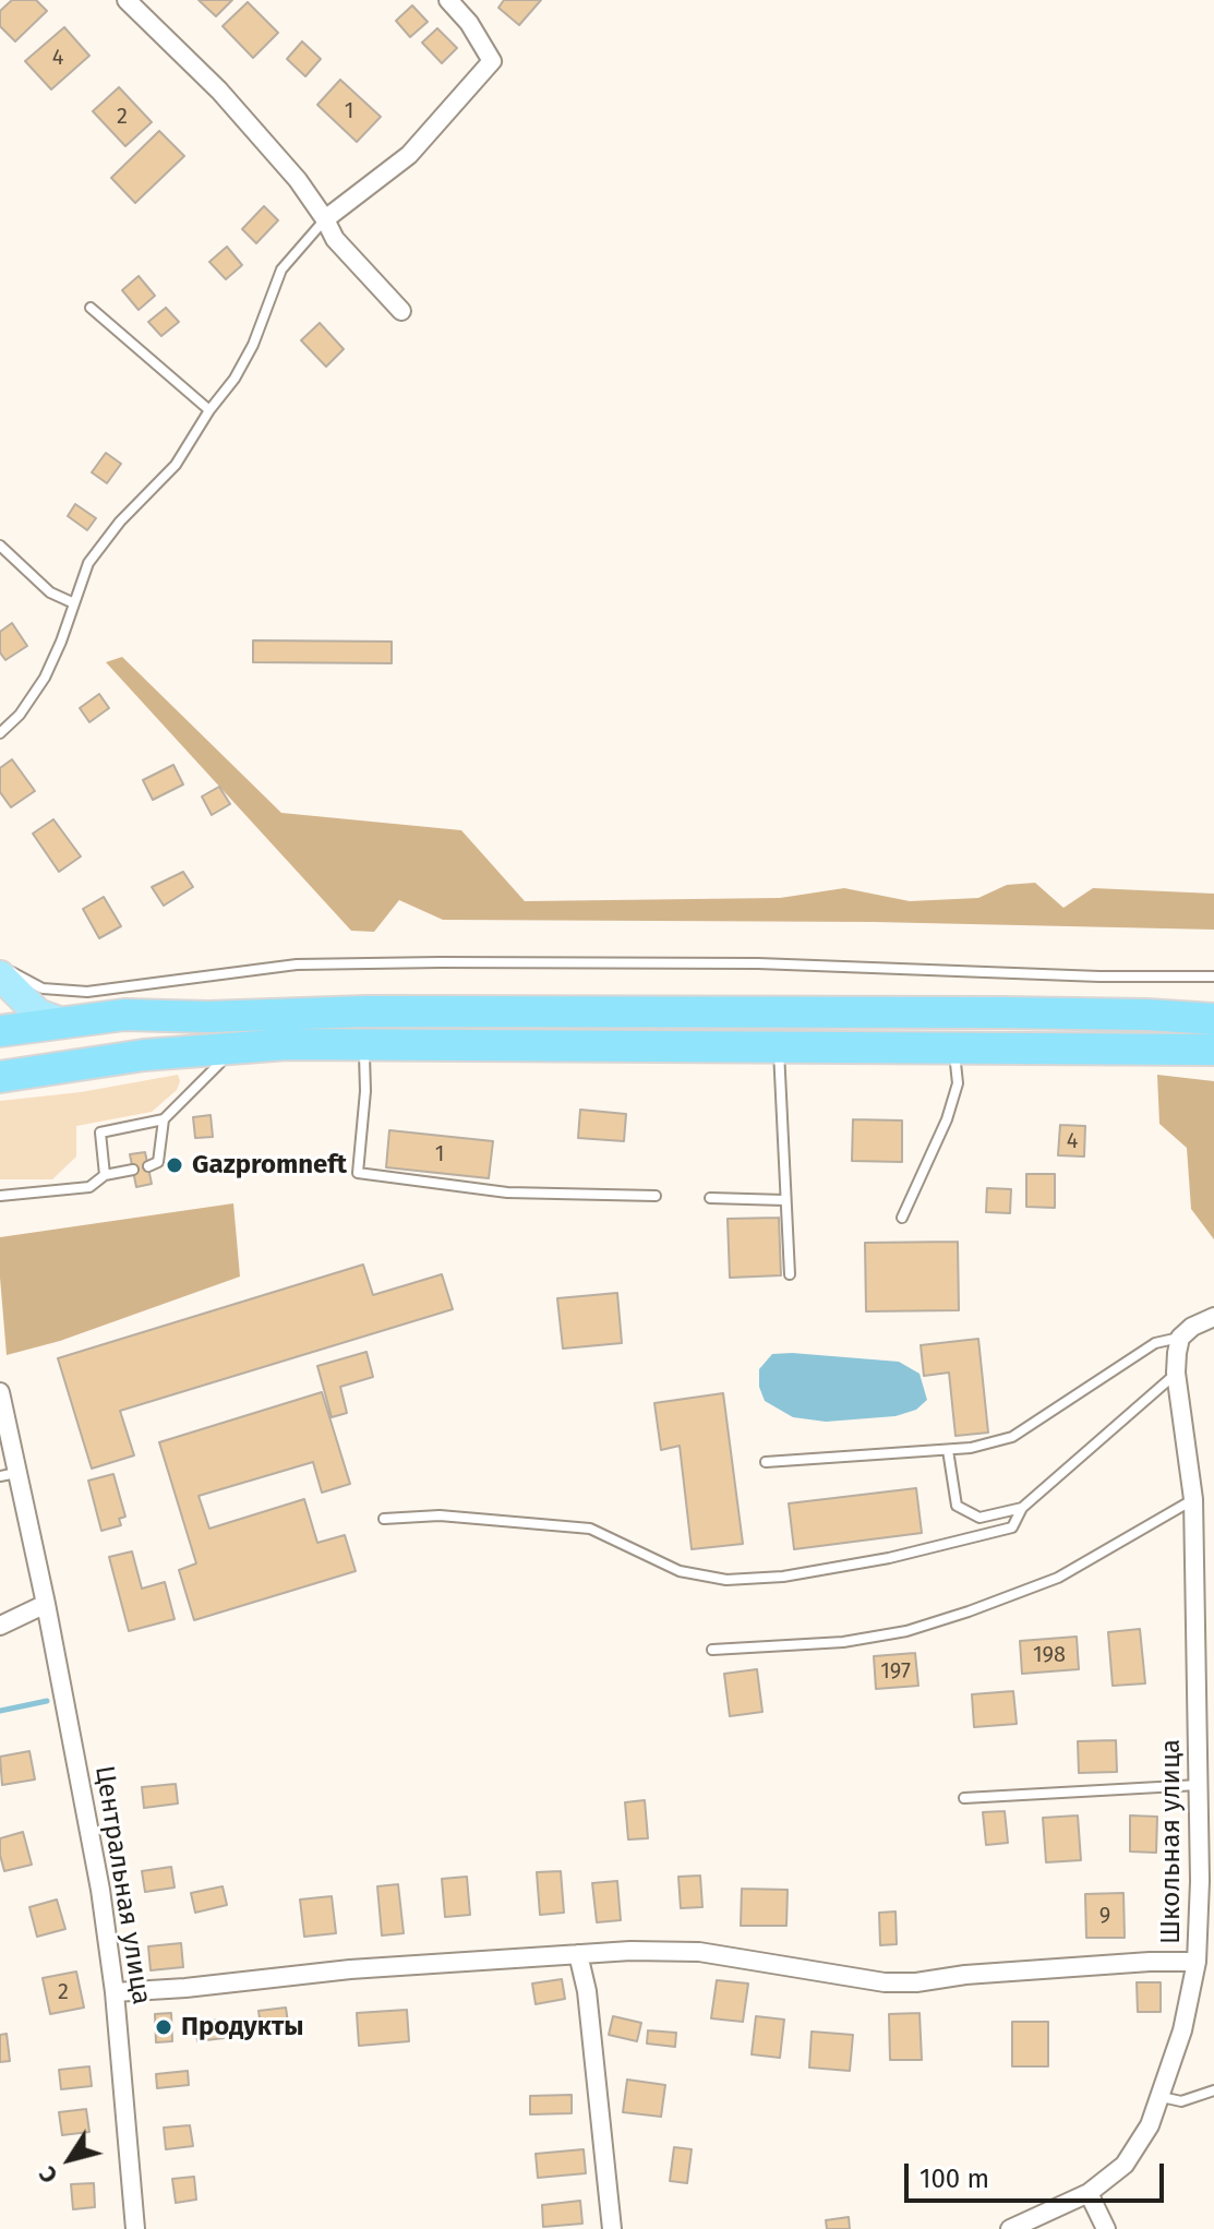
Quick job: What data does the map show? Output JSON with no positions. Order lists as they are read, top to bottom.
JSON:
{
  "streets": {
    "street": ["Школьная улица", "Центральная улица"]
  },
  "places": ["Gazpromneft", "Продукты"],
  "house_numbers": [
    "4",
    "1",
    "2",
    "4",
    "1",
    "198",
    "197",
    "9",
    "2"
  ],
  "scale_bar": "100 m",
  "north": "bottom left"
}
